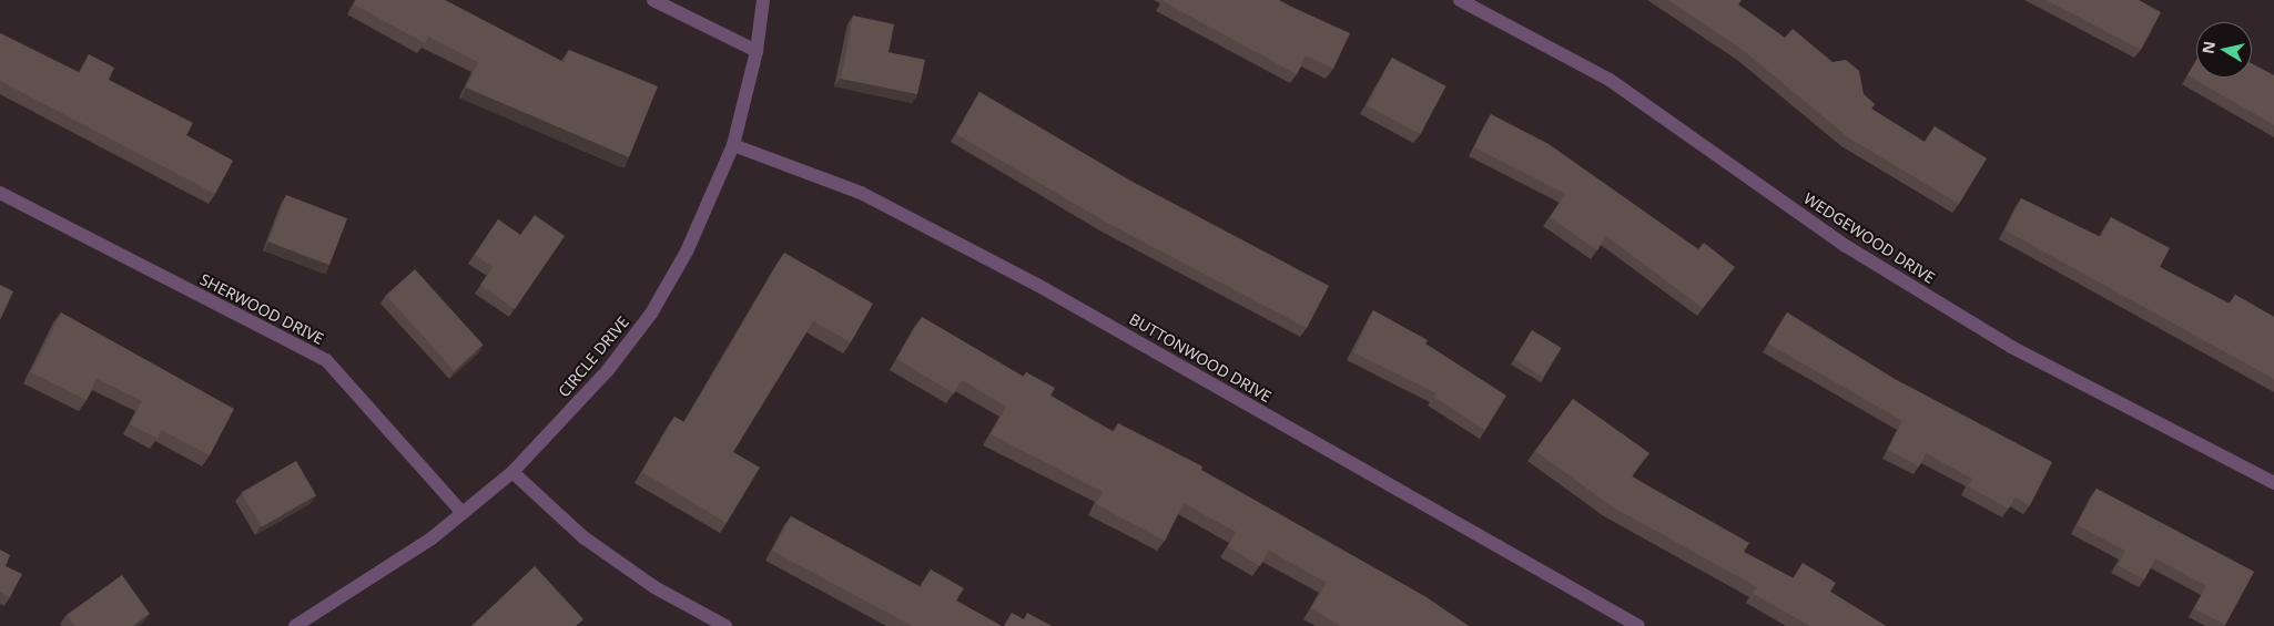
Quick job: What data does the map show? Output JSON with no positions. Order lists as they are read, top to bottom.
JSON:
{
  "streets": {
    "street": [
      "WEDGEWOOD DRIVE",
      "SHERWOOD DRIVE",
      "CIRCLE DRIVE",
      "BUTTONWOOD DRIVE"
    ]
  },
  "crossings": [
    ["SHERWOOD DRIVE", "CIRCLE DRIVE"],
    ["CIRCLE DRIVE", "BUTTONWOOD DRIVE"]
  ],
  "north": "left"
}
